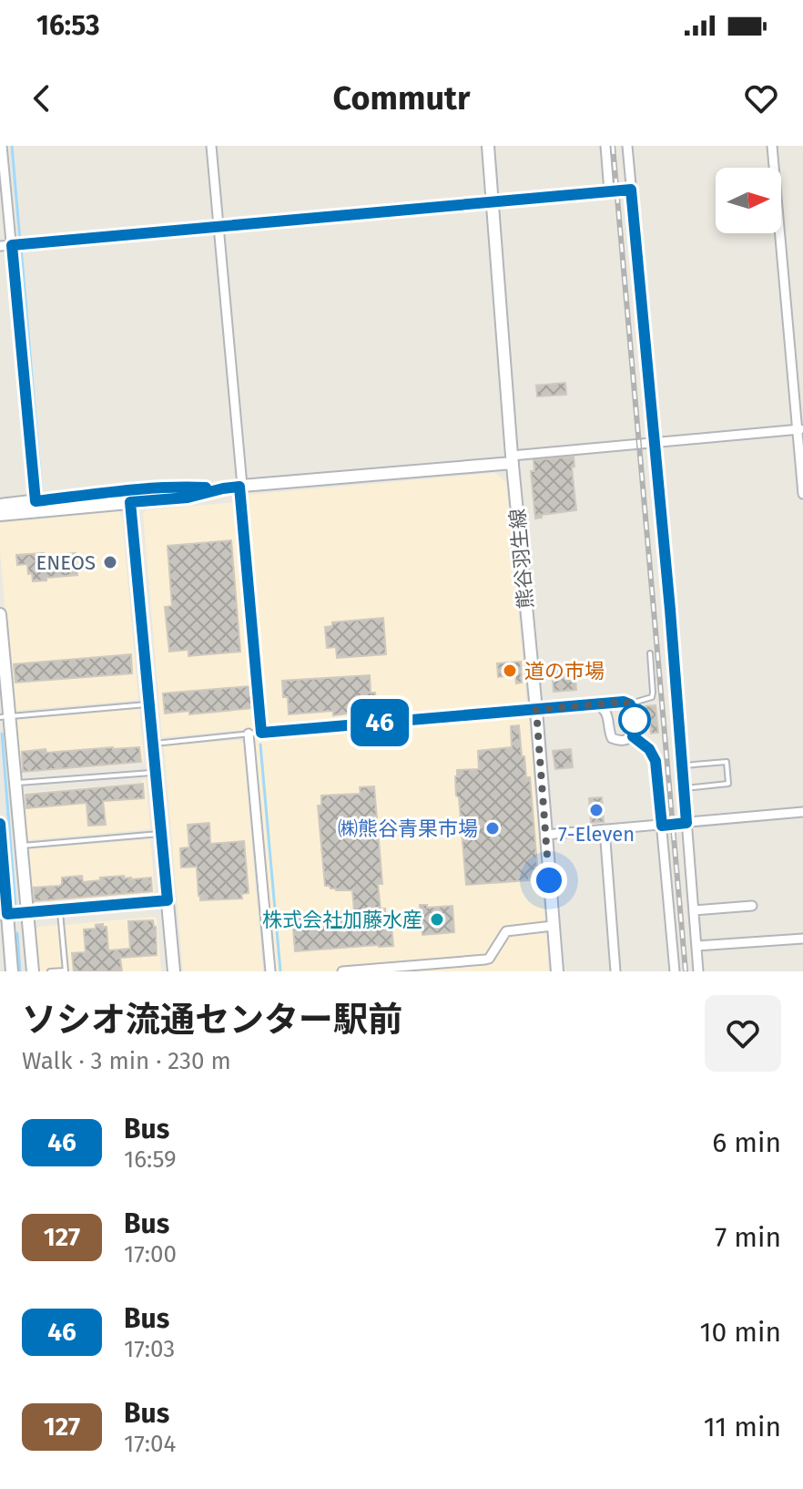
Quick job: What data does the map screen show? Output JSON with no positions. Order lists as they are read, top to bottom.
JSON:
{
  "streets": {
    "street": ["熊谷羽生線"]
  },
  "places": [
    "ENEOS",
    "道の市場",
    "7-Eleven",
    "㈱熊谷青果市場",
    "株式会社加藤水産"
  ],
  "lines": ["bus line 46"],
  "north": "right",
  "page": {
    "status": "16:53",
    "header": "Commutr",
    "on_map": "46",
    "heading": ["ソシオ流通センター駅前", "Walk · 3 min · 230 m"],
    "list": [
      {
        "mark": "46",
        "name": "Bus",
        "note": "16:59",
        "value": "6 min"
      },
      {
        "mark": "127",
        "name": "Bus",
        "note": "17:00",
        "value": "7 min"
      },
      {
        "mark": "46",
        "name": "Bus",
        "note": "17:03",
        "value": "10 min"
      },
      {
        "mark": "127",
        "name": "Bus",
        "note": "17:04",
        "value": "11 min"
      }
    ]
  }
}
